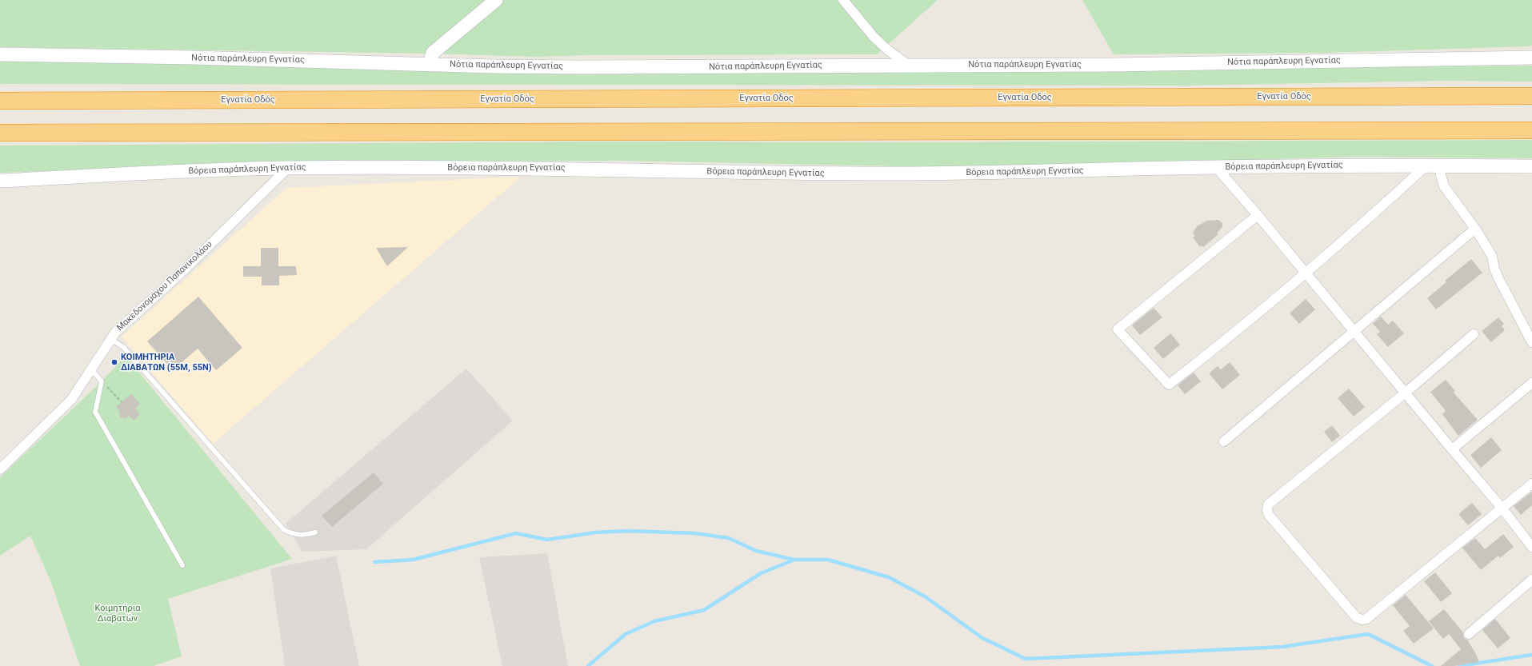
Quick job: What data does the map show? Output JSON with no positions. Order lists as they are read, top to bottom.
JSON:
{
  "streets": {
    "highway": ["Εγνατία Οδός"],
    "street": ["Νότια παράπλευρη Εγνατίας", "Βόρεια παράπλευρη Εγνατίας", "Μακεδονομάχου Παπανικολάου"]
  },
  "crossings": [
    ["Βόρεια παράπλευρη Εγνατίας", "Μακεδονομάχου Παπανικολάου"]
  ],
  "parks": ["Κοιμητήρια Διαβατών"],
  "places": ["ΚΟΙΜΗΤΗΡΙΑ ΔΙΑΒΑΤΩΝ (55Μ, 55Ν)"]
}
